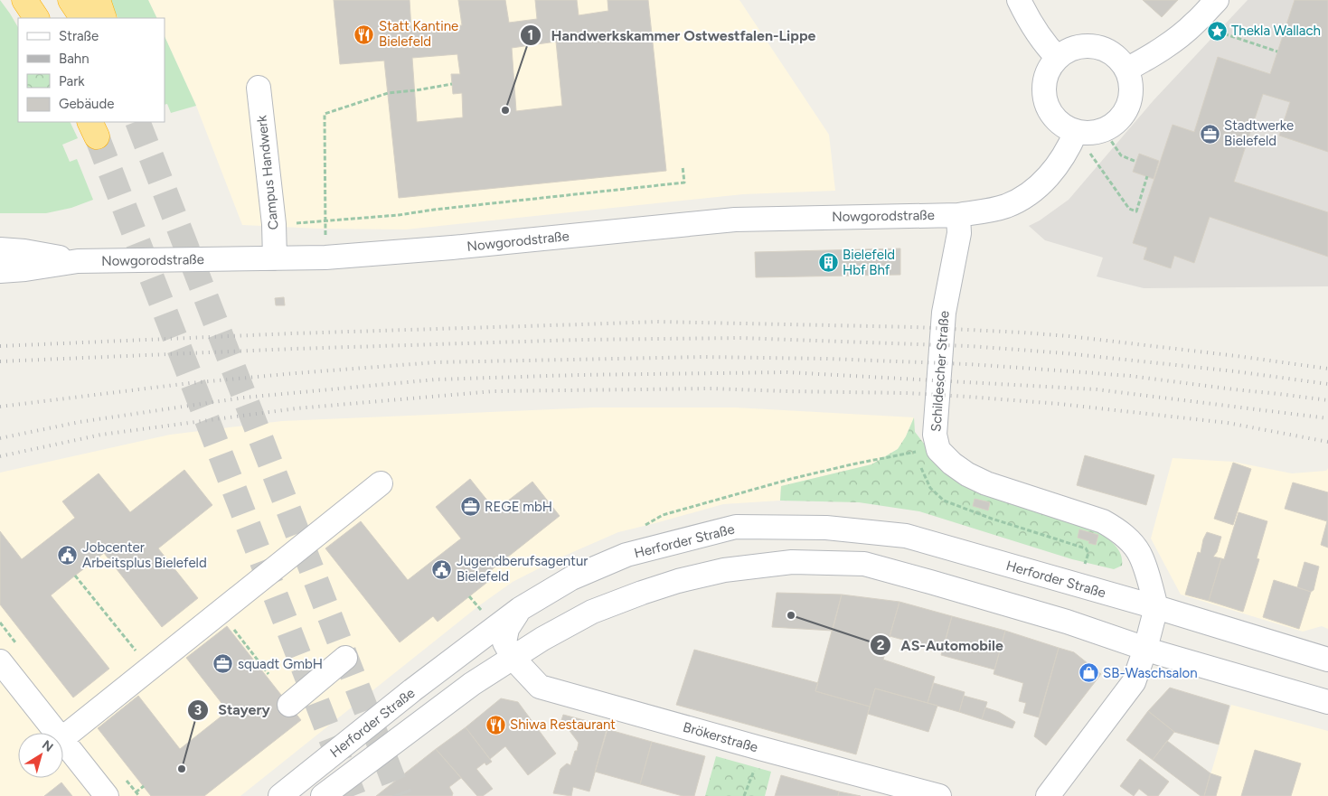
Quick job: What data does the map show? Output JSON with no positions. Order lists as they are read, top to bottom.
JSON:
{
  "streets": {
    "street": [
      "Campus Handwerk",
      "Nowgorodstraße",
      "Schildescher Straße",
      "Herforder Straße",
      "Brökerstraße"
    ]
  },
  "crossings": [
    ["Campus Handwerk", "Nowgorodstraße"],
    ["Nowgorodstraße", "Schildescher Straße"],
    ["Schildescher Straße", "Herforder Straße"],
    ["Herforder Straße", "Brökerstraße"]
  ],
  "places": {
    "place": ["Thekla Wallach"],
    "restaurant": ["Statt Kantine Bielefeld", "Shiwa Restaurant"],
    "other": ["Handwerkskammer Ostwestfalen-Lippe", "AS-Automobile", "Stayery"],
    "office": ["Stadtwerke Bielefeld", "REGE mbH", "squadt GmbH"],
    "building": ["Bielefeld Hbf Bhf"],
    "public building": ["Jobcenter Arbeitsplus Bielefeld", "Jugendberufsagentur Bielefeld"],
    "shop": ["SB-Waschsalon"]
  },
  "legend": [
    "Straße",
    "Bahn",
    "Park",
    "Gebäude"
  ],
  "north": "top right"
}
